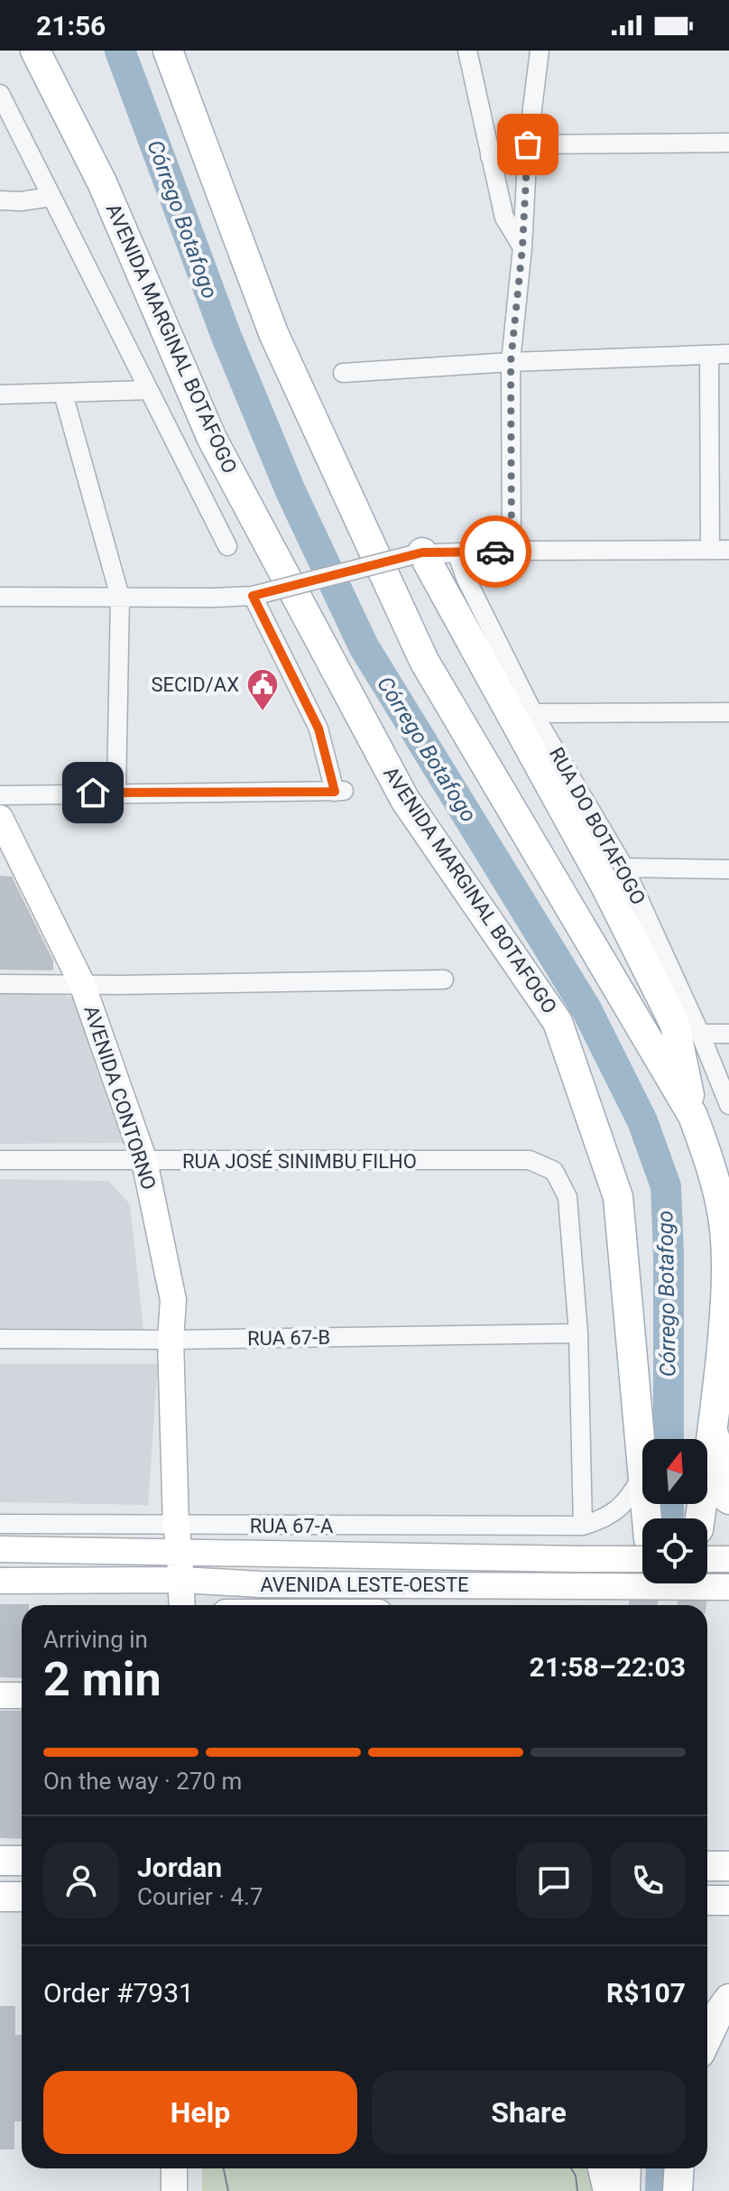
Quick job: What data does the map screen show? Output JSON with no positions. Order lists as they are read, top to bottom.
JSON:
{
  "streets": {
    "main road": ["AVENIDA MARGINAL BOTAFOGO", "AVENIDA CONTORNO", "AVENIDA LESTE-OESTE"],
    "street": [
      "RUA DO BOTAFOGO",
      "RUA JOSÉ SINIMBU FILHO",
      "RUA 67-B",
      "RUA 67-A"
    ]
  },
  "crossings": [
    ["AVENIDA CONTORNO", "RUA JOSÉ SINIMBU FILHO"],
    ["AVENIDA CONTORNO", "RUA 67-B"],
    ["AVENIDA CONTORNO", "RUA 67-A"],
    ["AVENIDA CONTORNO", "AVENIDA LESTE-OESTE"],
    ["RUA JOSÉ SINIMBU FILHO", "RUA 67-B"],
    ["RUA 67-A", "AVENIDA LESTE-OESTE"]
  ],
  "water": ["Córrego Botafogo"],
  "places": {
    "public building": ["SECID/AX"]
  },
  "north": "top",
  "page": {
    "status": "21:56",
    "heading": ["2 min", "Arriving in", "21:58–22:03"],
    "panel": [
      "Jordan",
      "Courier · 4.7",
      "Order #7931",
      "R$107"
    ],
    "bar": "On the way · 270 m",
    "buttons": ["Help", "Share"]
  }
}
